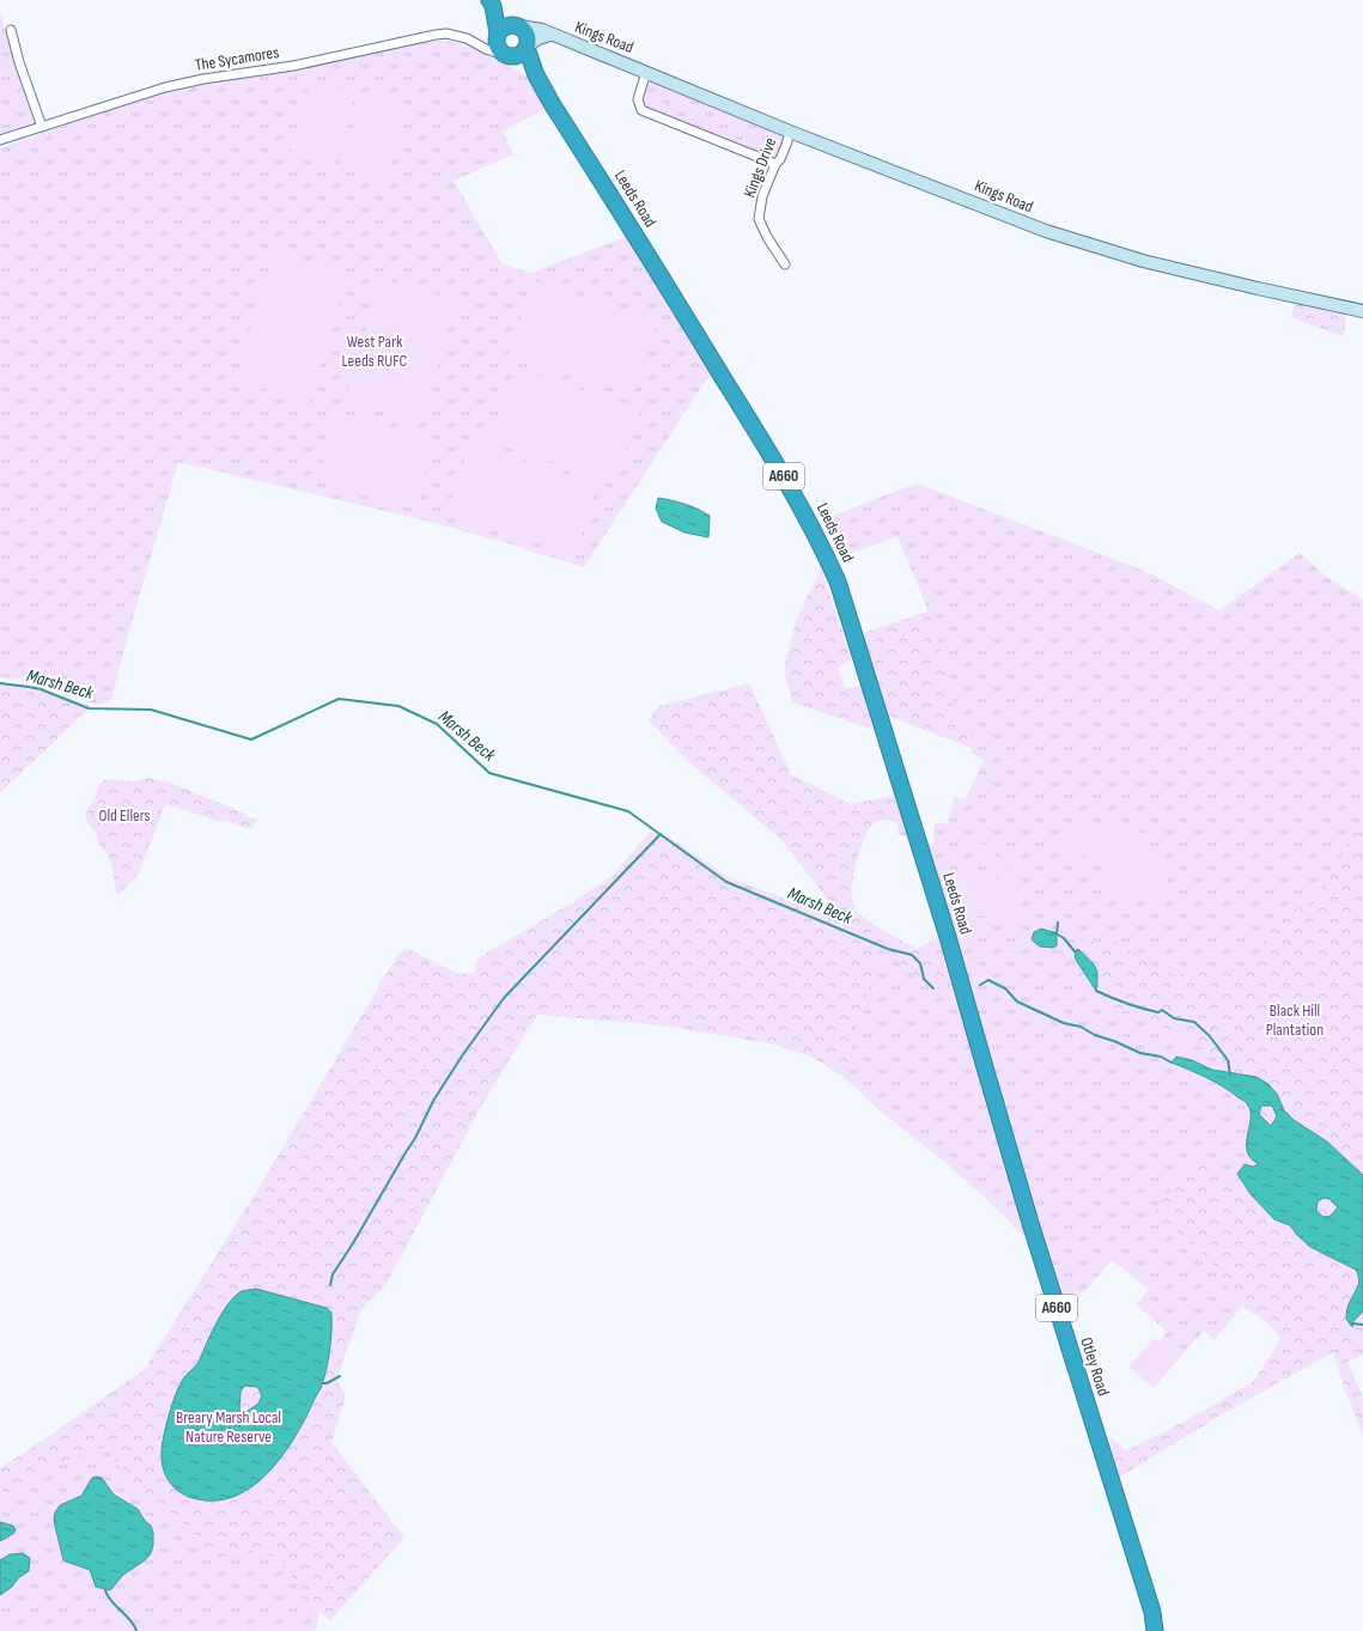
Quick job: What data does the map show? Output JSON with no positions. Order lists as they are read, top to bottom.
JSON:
{
  "streets": {
    "highway": ["Leeds Road", "A660", "Otley Road"],
    "street": ["Kings Road", "The Sycamores", "Kings Drive"]
  },
  "crossings": [
    ["Kings Road", "The Sycamores"],
    ["Kings Road", "Kings Drive"],
    ["Kings Road", "Leeds Road"],
    ["The Sycamores", "Leeds Road"],
    ["Leeds Road", "Otley Road"]
  ],
  "water": ["Marsh Beck"],
  "parks": [
    "West Park Leeds RUFC",
    "Old Ellers",
    "Black Hill Plantation",
    "Breary Marsh Local Nature Reserve"
  ]
}
